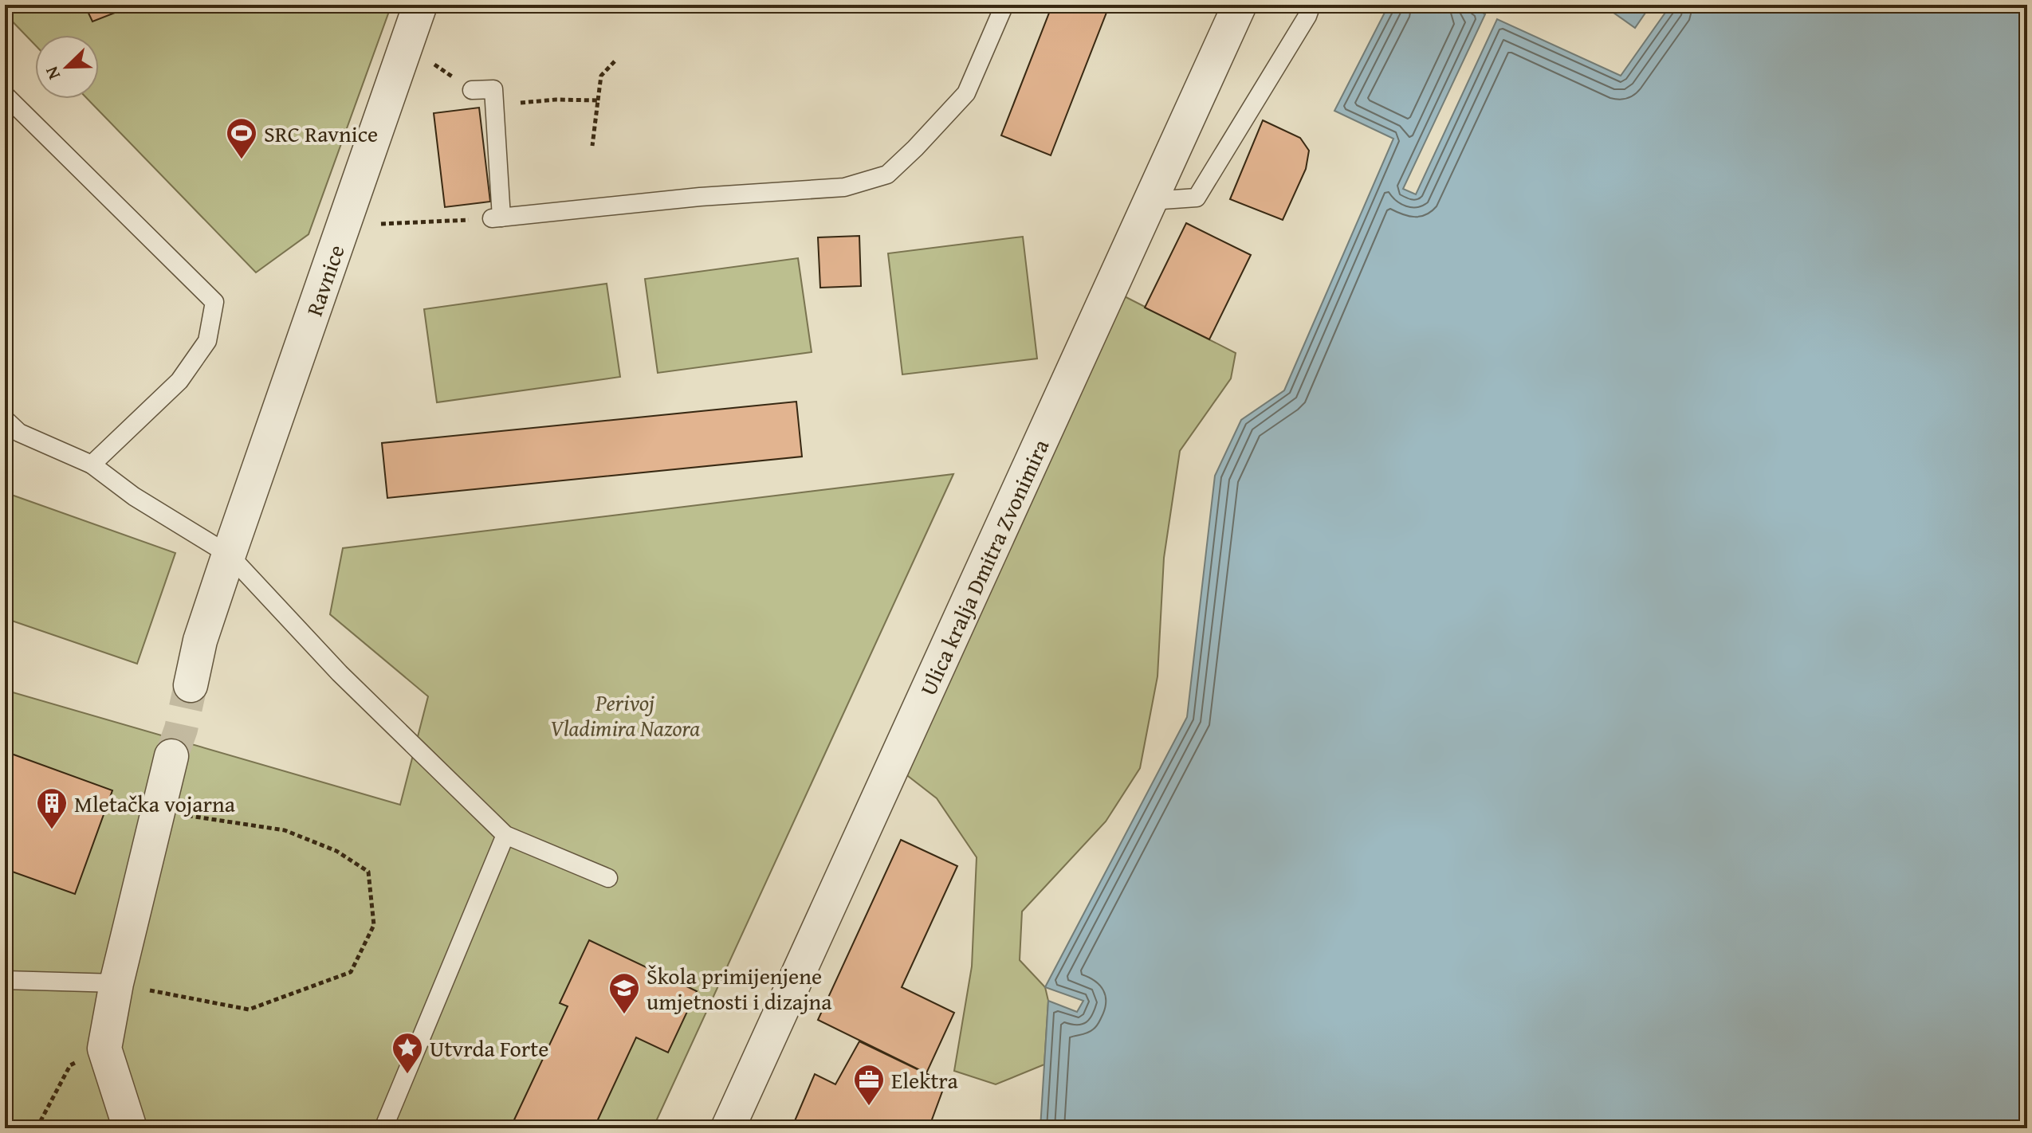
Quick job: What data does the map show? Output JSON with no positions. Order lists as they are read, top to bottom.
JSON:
{
  "streets": {
    "street": ["Ravnice", "Ulica kralja Dmitra Zvonimira"]
  },
  "parks": ["Perivoj Vladimira Nazora"],
  "places": {
    "sports": ["SRC Ravnice"],
    "building": ["Mletačka vojarna"],
    "school or university": ["Škola primijenjene umjetnosti i dizajna"],
    "place": ["Utvrda Forte"],
    "office": ["Elektra"]
  },
  "north": "bottom left"
}
